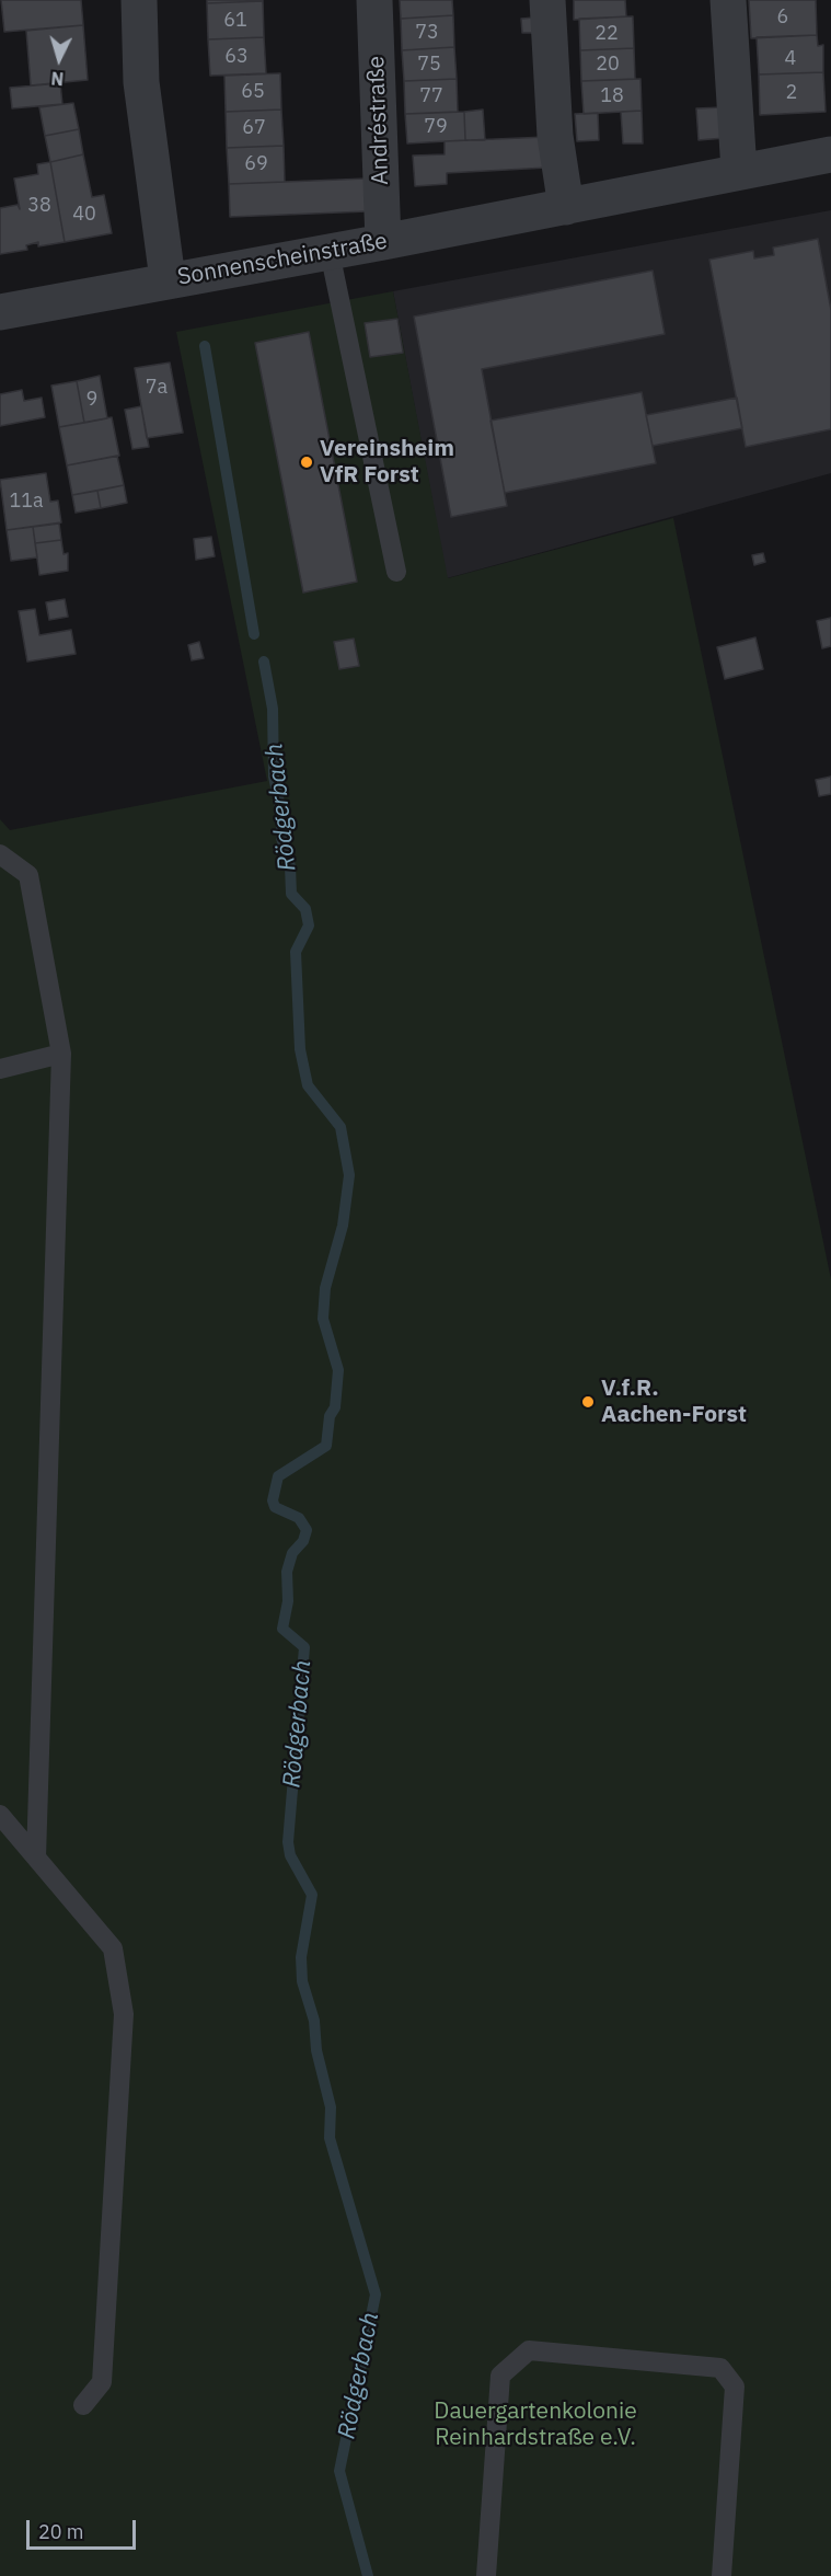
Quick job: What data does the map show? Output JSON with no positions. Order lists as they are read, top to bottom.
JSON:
{
  "streets": {
    "street": ["Andréstraße", "Sonnenscheinstraße"]
  },
  "crossings": [
    ["Andréstraße", "Sonnenscheinstraße"]
  ],
  "water": ["Rödgerbach"],
  "parks": ["Dauergartenkolonie Reinhardstraße e.V."],
  "places": ["Vereinsheim VfR Forst", "V.f.R. Aachen-Forst"],
  "house_numbers": [
    "6",
    "61",
    "73",
    "22",
    "63",
    "4",
    "75",
    "20",
    "65",
    "2",
    "77",
    "18",
    "79",
    "67",
    "69",
    "38",
    "40",
    "7a",
    "9",
    "11a"
  ],
  "scale_bar": "20 m",
  "north": "bottom"
}
